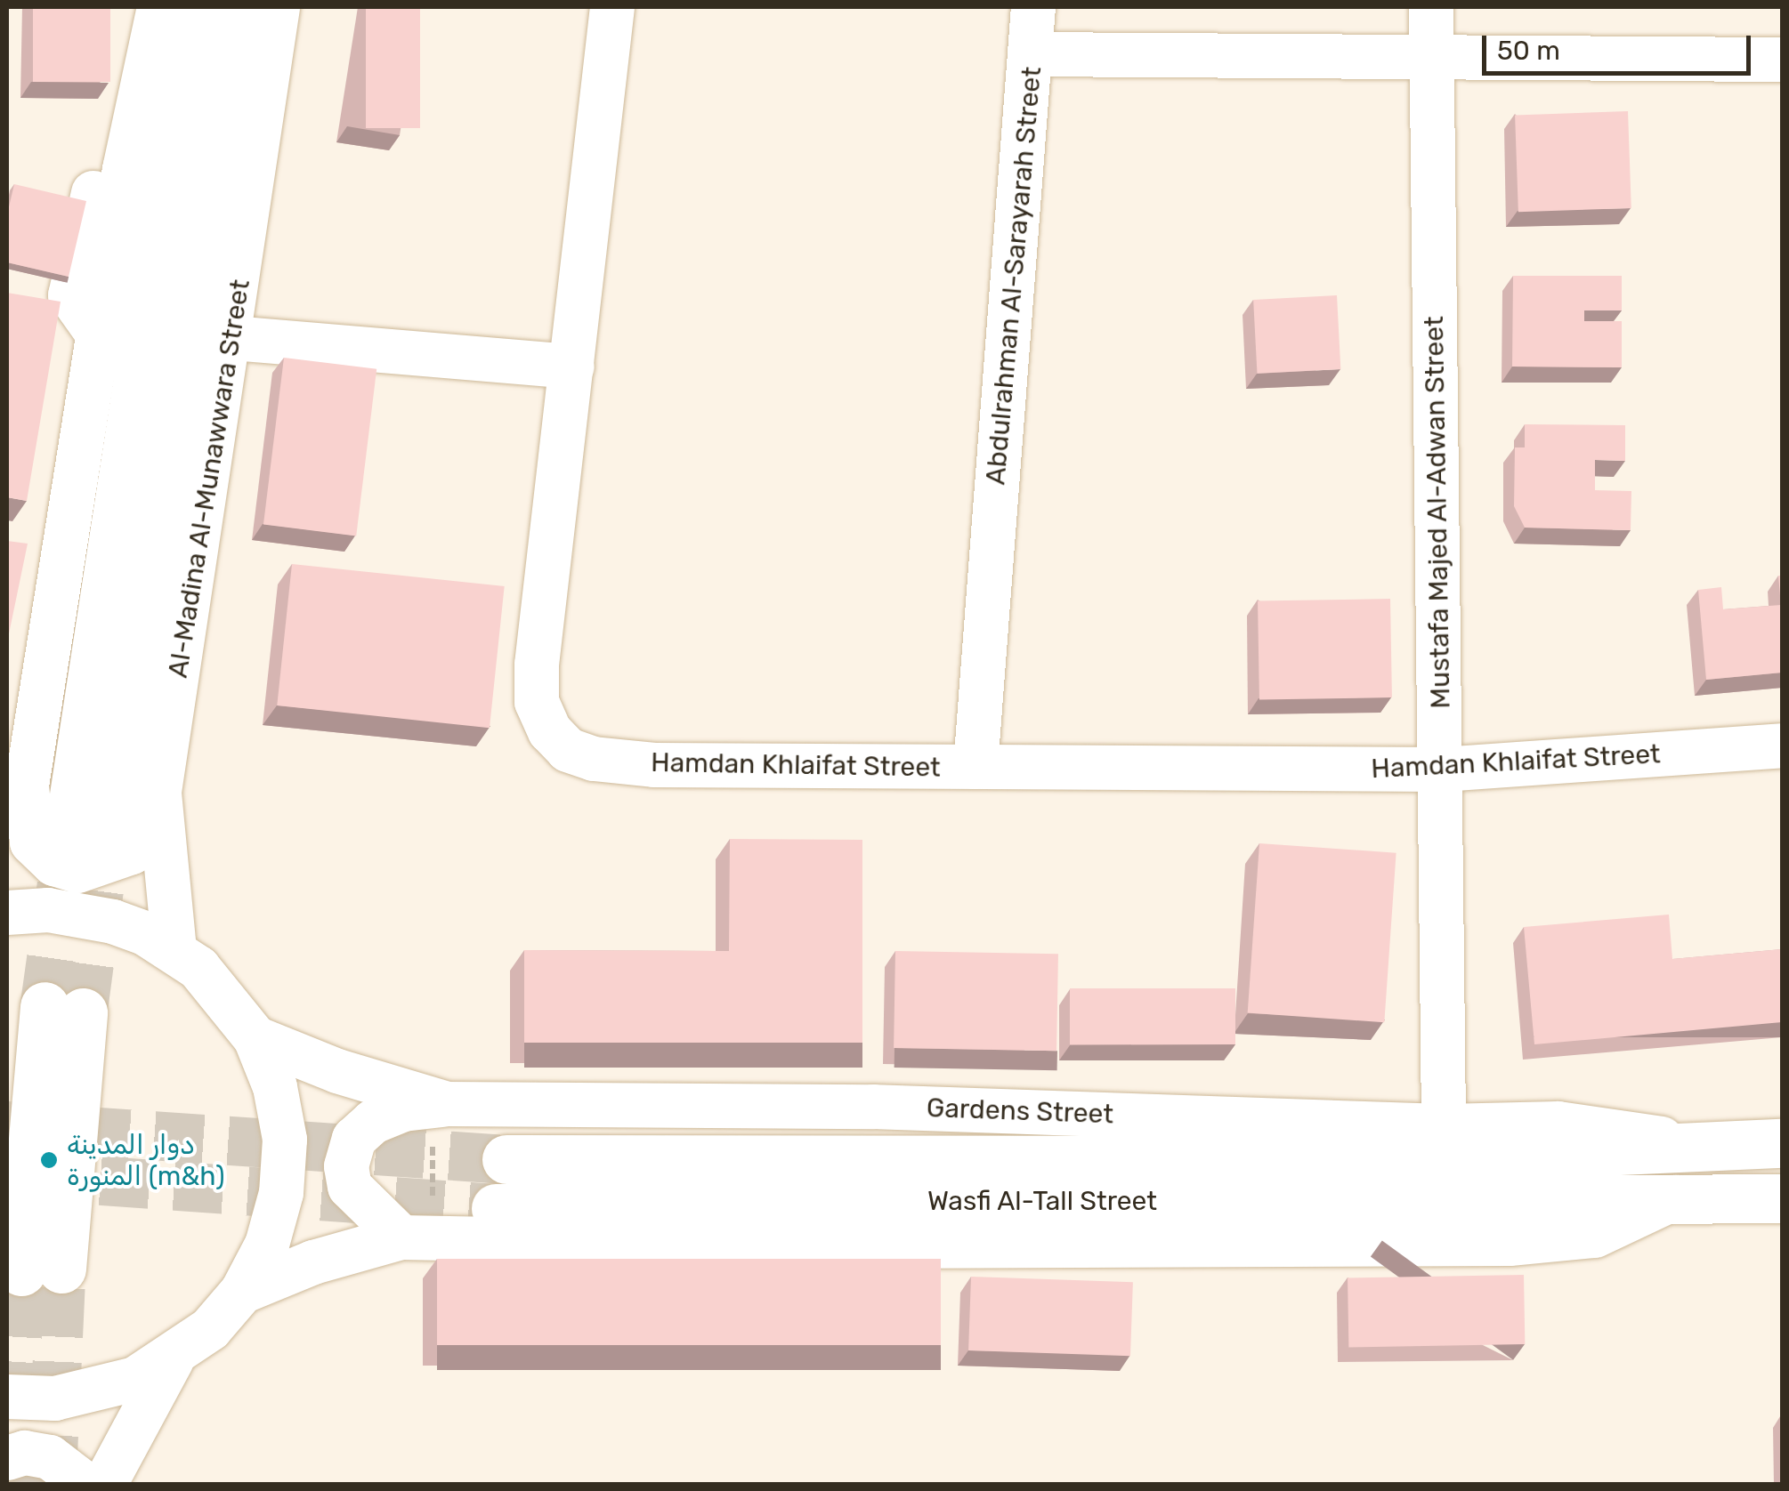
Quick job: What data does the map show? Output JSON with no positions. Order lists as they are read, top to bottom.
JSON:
{
  "streets": {
    "main road": ["Al-Madina Al-Munawwara Street", "Wasfi Al-Tall Street"],
    "street": [
      "Abdulrahman Al-Sarayarah Street",
      "Mustafa Majed Al-Adwan Street",
      "Hamdan Khlaifat Street",
      "Gardens Street"
    ]
  },
  "crossings": [
    ["Abdulrahman Al-Sarayarah Street", "Mustafa Majed Al-Adwan Street"],
    ["Abdulrahman Al-Sarayarah Street", "Hamdan Khlaifat Street"],
    ["Mustafa Majed Al-Adwan Street", "Hamdan Khlaifat Street"],
    ["Mustafa Majed Al-Adwan Street", "Gardens Street"]
  ],
  "places": ["دوار المدينة المنورة (m&h)"],
  "scale_bar": "50 m"
}
